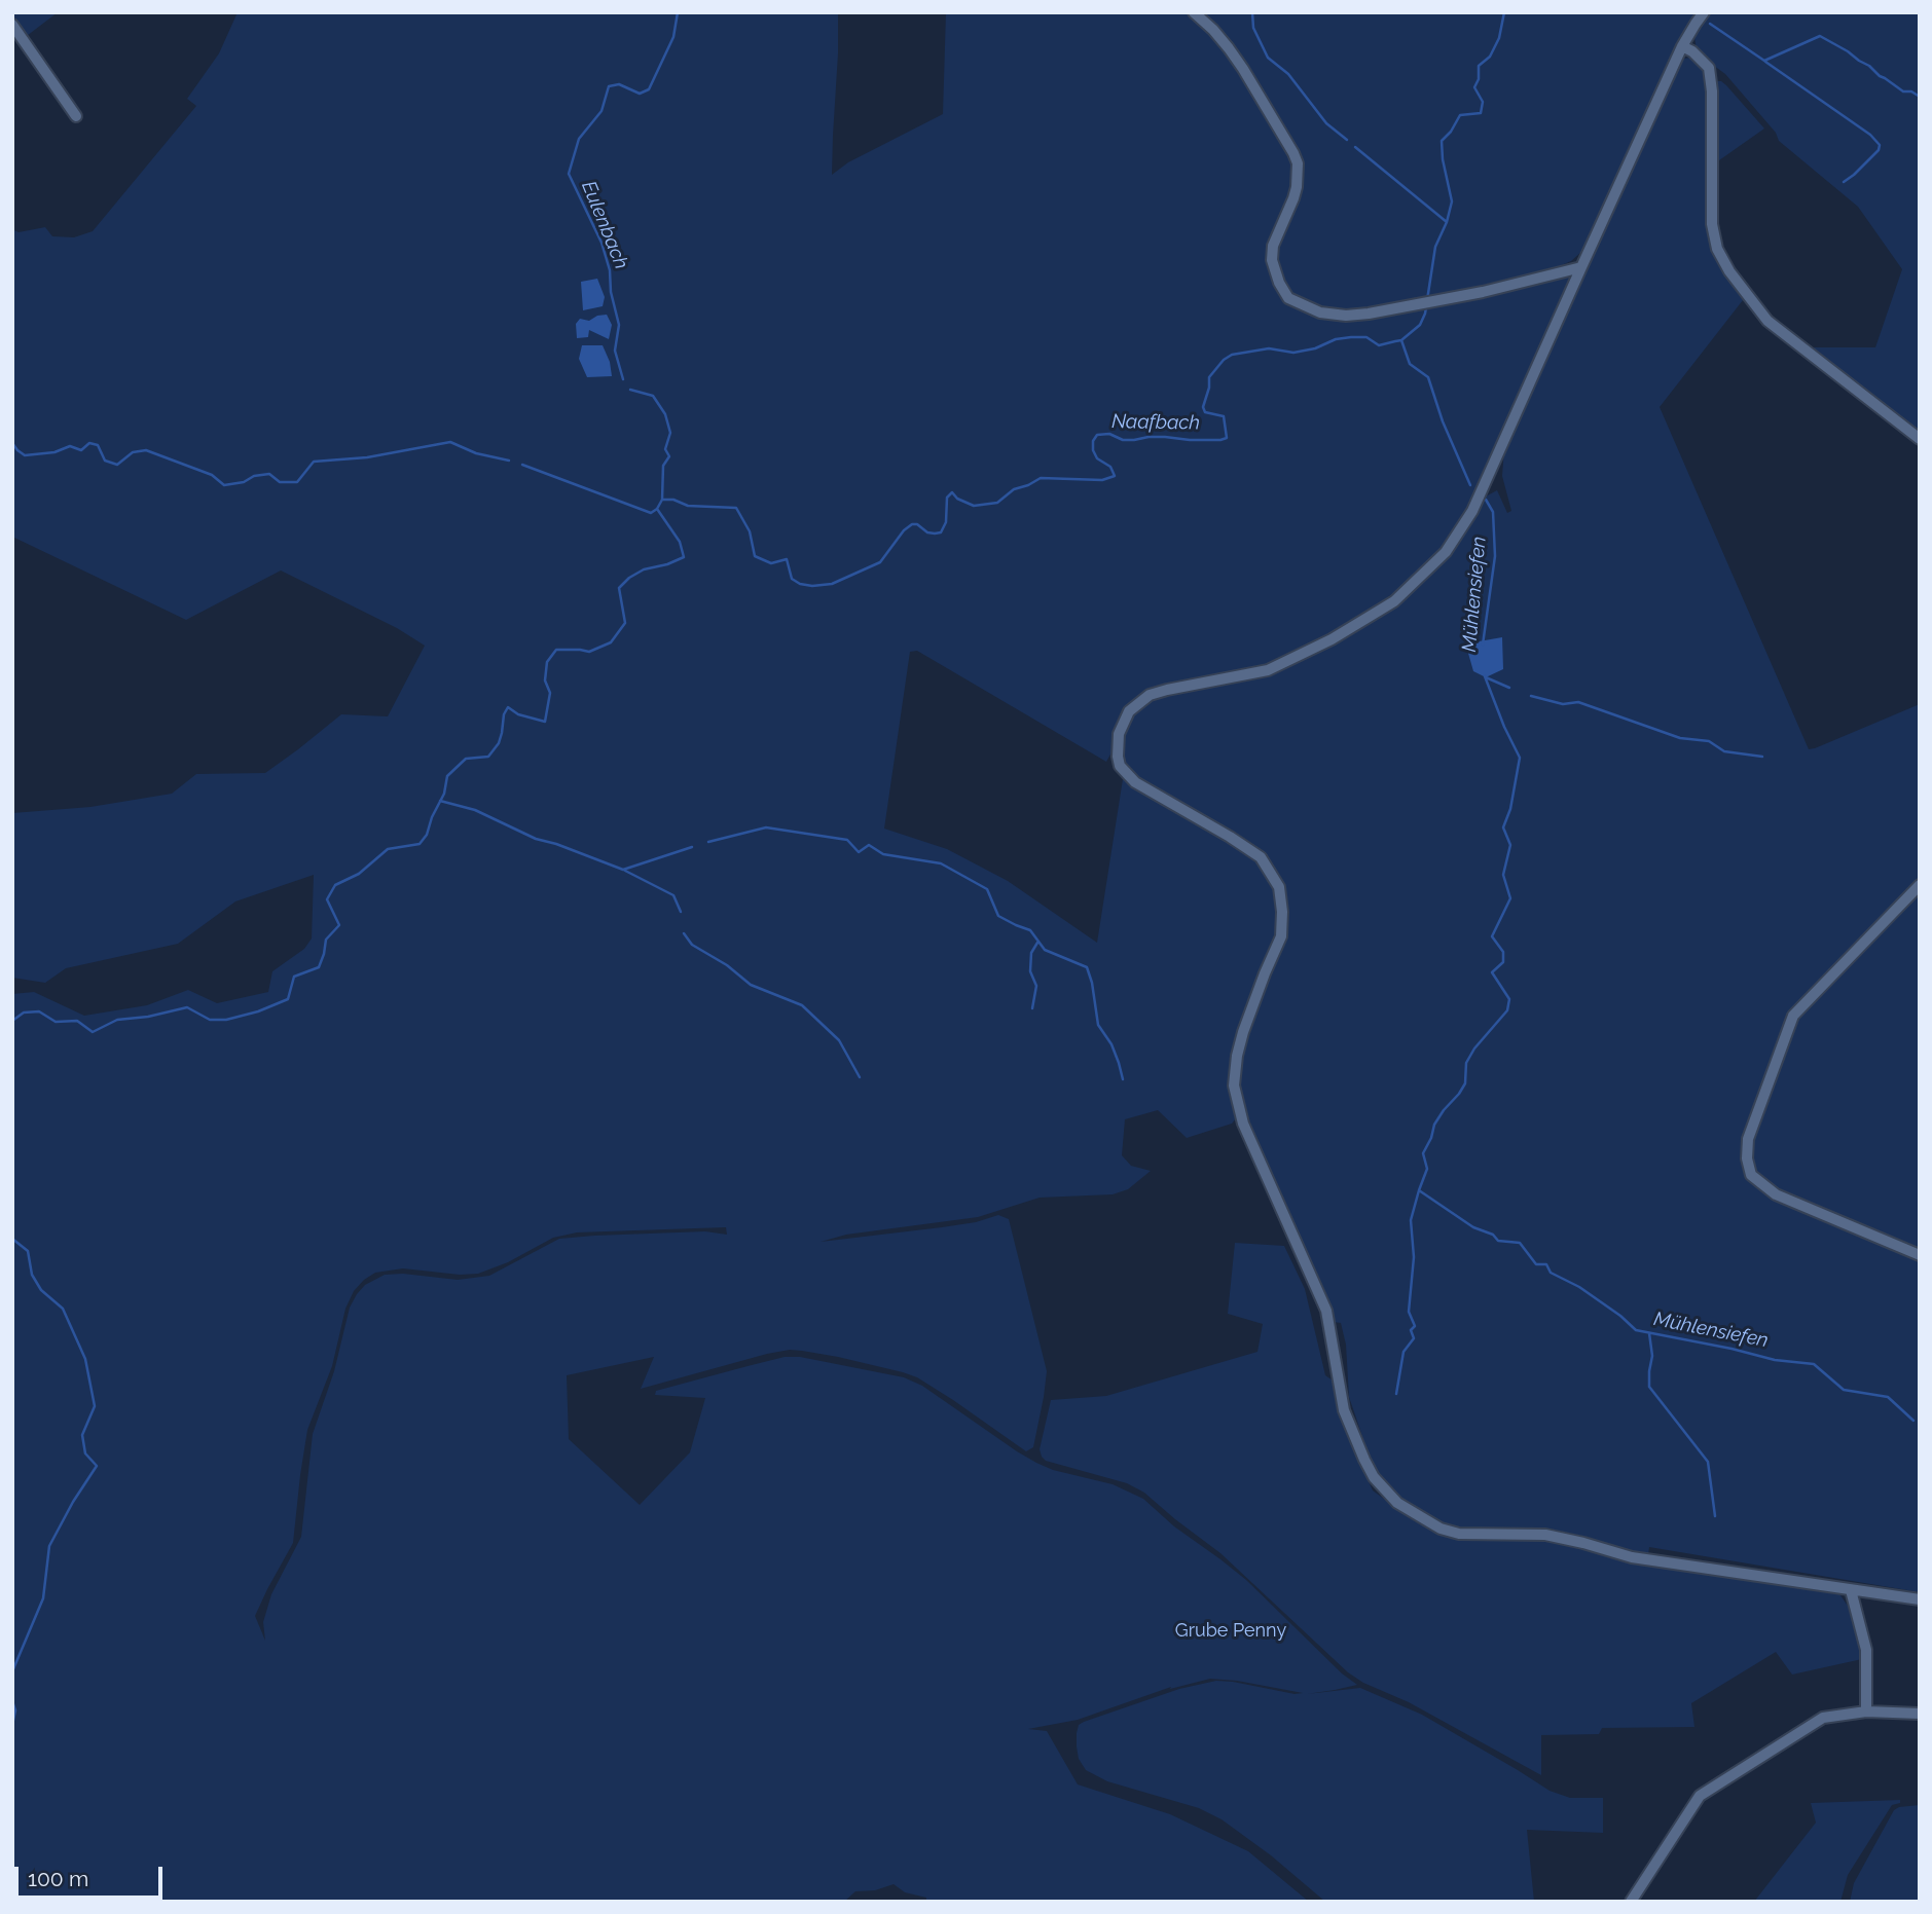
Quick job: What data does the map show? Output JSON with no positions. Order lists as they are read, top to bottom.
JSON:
{
  "water": ["Eulenbach", "Naafbach", "Mühlensiefen"],
  "parks": ["Grube Penny"],
  "scale_bar": "100 m"
}
